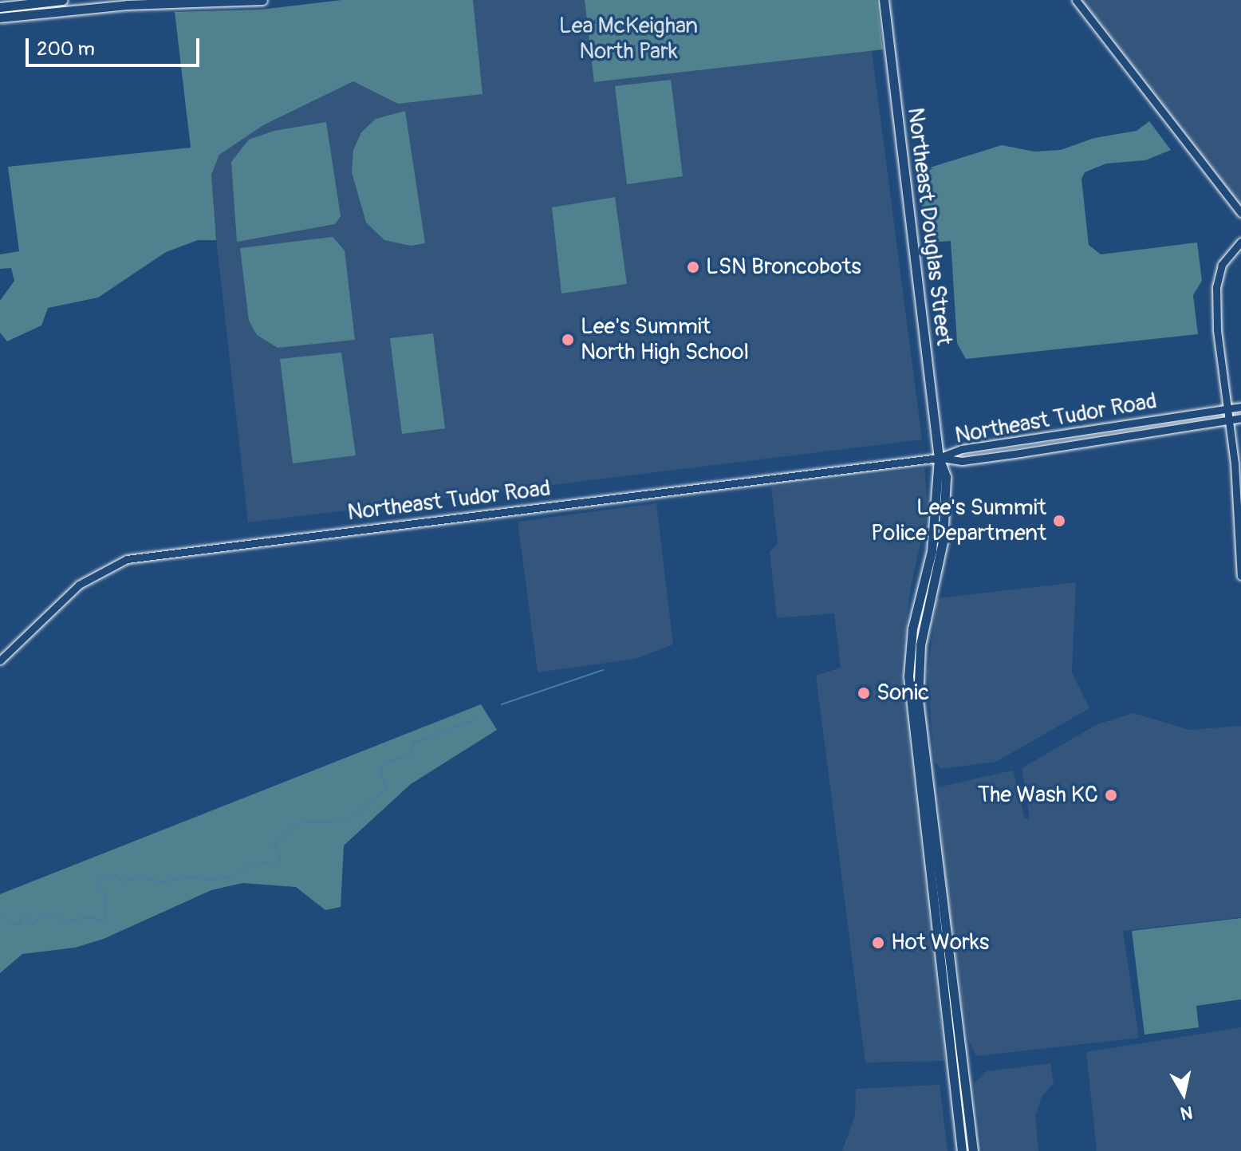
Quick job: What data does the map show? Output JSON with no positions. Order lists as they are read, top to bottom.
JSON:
{
  "streets": {
    "main road": ["Northeast Douglas Street"],
    "street": ["Northeast Tudor Road"]
  },
  "crossings": [
    ["Northeast Douglas Street", "Northeast Tudor Road"]
  ],
  "parks": ["Lea McKeighan North Park"],
  "places": [
    "LSN Broncobots",
    "Lee's Summit North High School",
    "Lee's Summit Police Department",
    "Sonic",
    "The Wash KC",
    "Hot Works"
  ],
  "scale_bar": "200 m",
  "north": "bottom"
}
